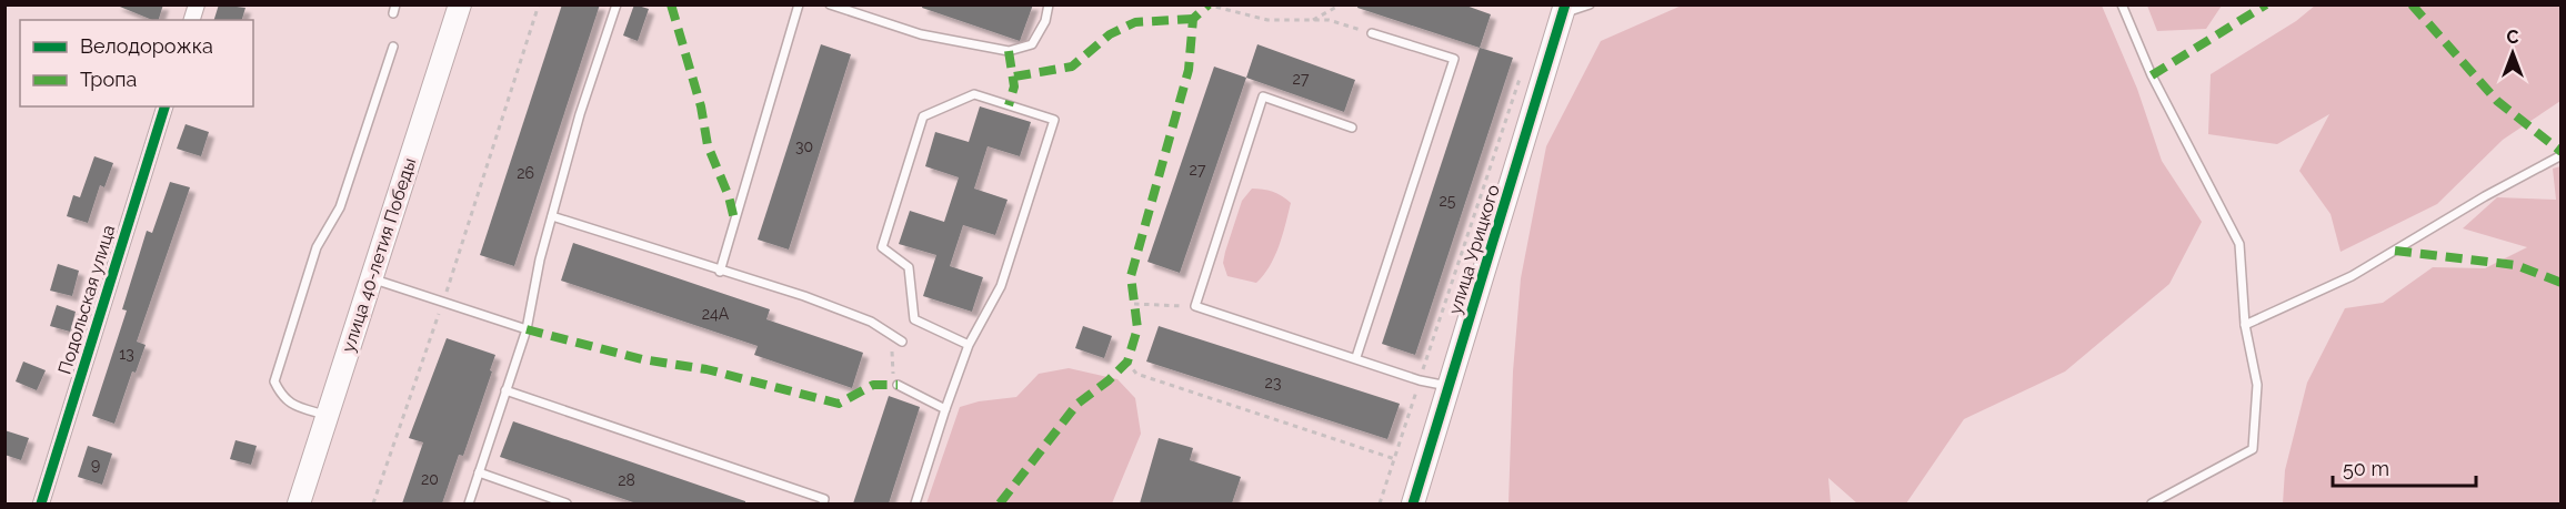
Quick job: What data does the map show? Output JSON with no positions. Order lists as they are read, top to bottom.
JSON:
{
  "streets": {
    "main road": ["улица Урицкого", "улица 40-летия Победы"],
    "street": ["Подольская улица"]
  },
  "house_numbers": [
    "27",
    "30",
    "27",
    "26",
    "25",
    "24А",
    "13",
    "23",
    "9",
    "20",
    "28"
  ],
  "legend": ["Велодорожка", "Тропа"],
  "scale_bar": "50 m",
  "north": "top"
}
